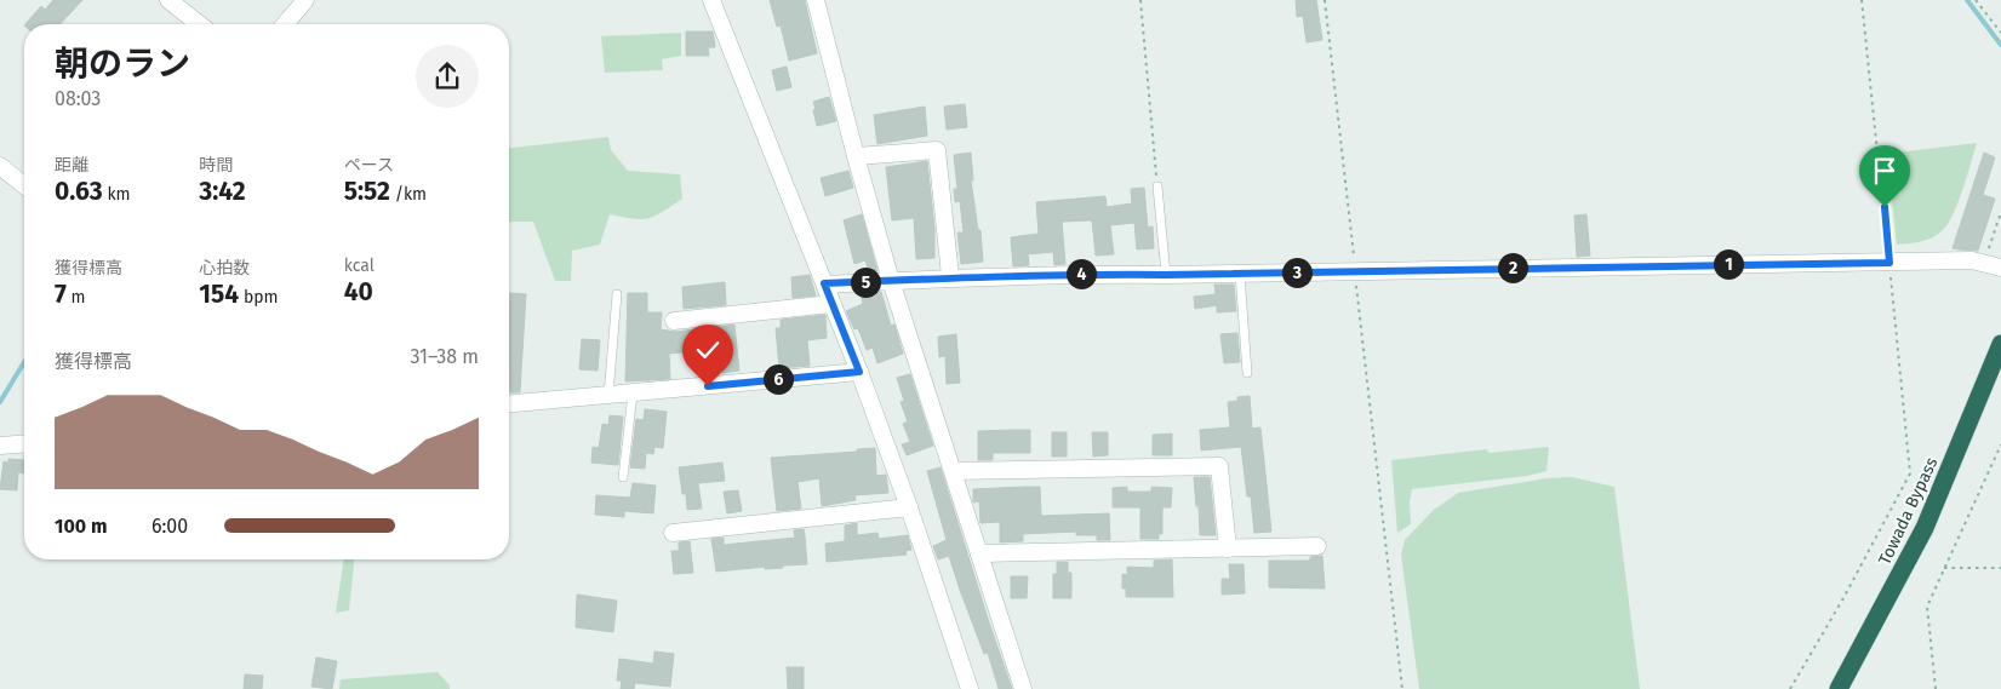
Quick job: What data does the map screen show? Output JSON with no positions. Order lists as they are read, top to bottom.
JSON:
{
  "streets": {
    "highway": ["Towada Bypass"]
  },
  "page": {
    "heading": ["朝のラン", "08:03"],
    "stats": [
      ["距離", "0.63 km"],
      ["時間", "3:42"],
      ["ペース", "5:52 /km"],
      ["獲得標高", "7 m"],
      ["心拍数", "154 bpm"],
      ["kcal", "40"]
    ],
    "pins": [
      "1",
      "2",
      "3",
      "4",
      "5",
      "6"
    ],
    "chart": ["獲得標高", "31–38 m"],
    "list": [
      {
        "name": "100 m",
        "note": "6:00"
      }
    ]
  }
}
